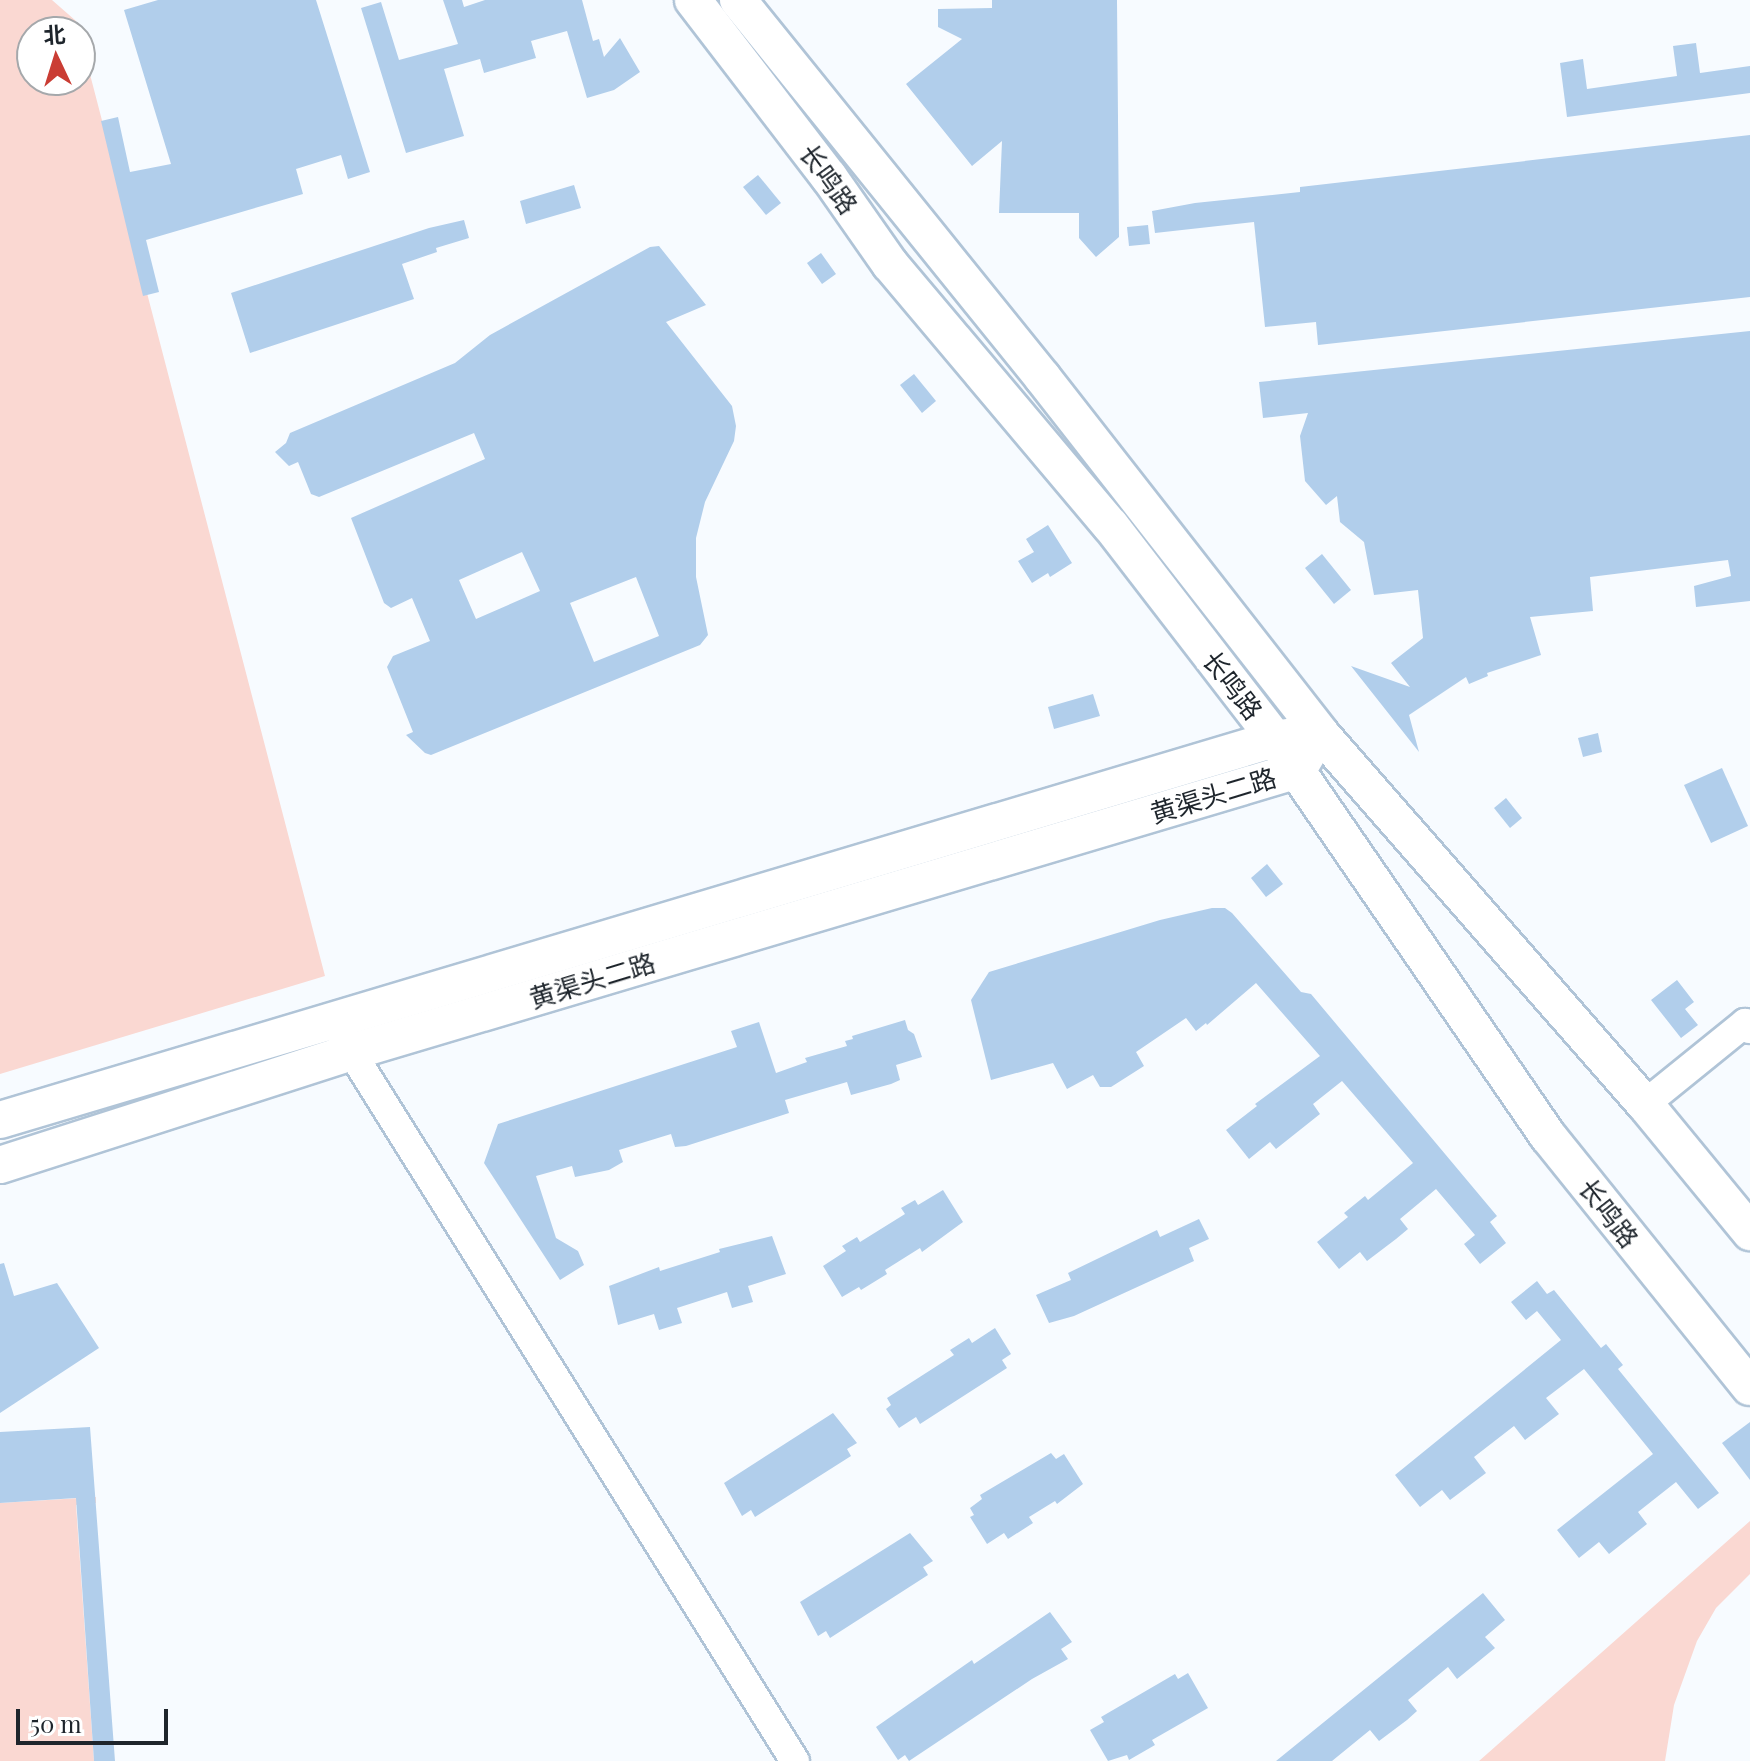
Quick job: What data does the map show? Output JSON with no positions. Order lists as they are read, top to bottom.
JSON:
{
  "streets": {
    "main road": ["长鸣路", "黄渠头二路"]
  },
  "crossings": [
    ["长鸣路", "黄渠头二路"]
  ],
  "scale_bar": "50 m",
  "north": "top"
}
